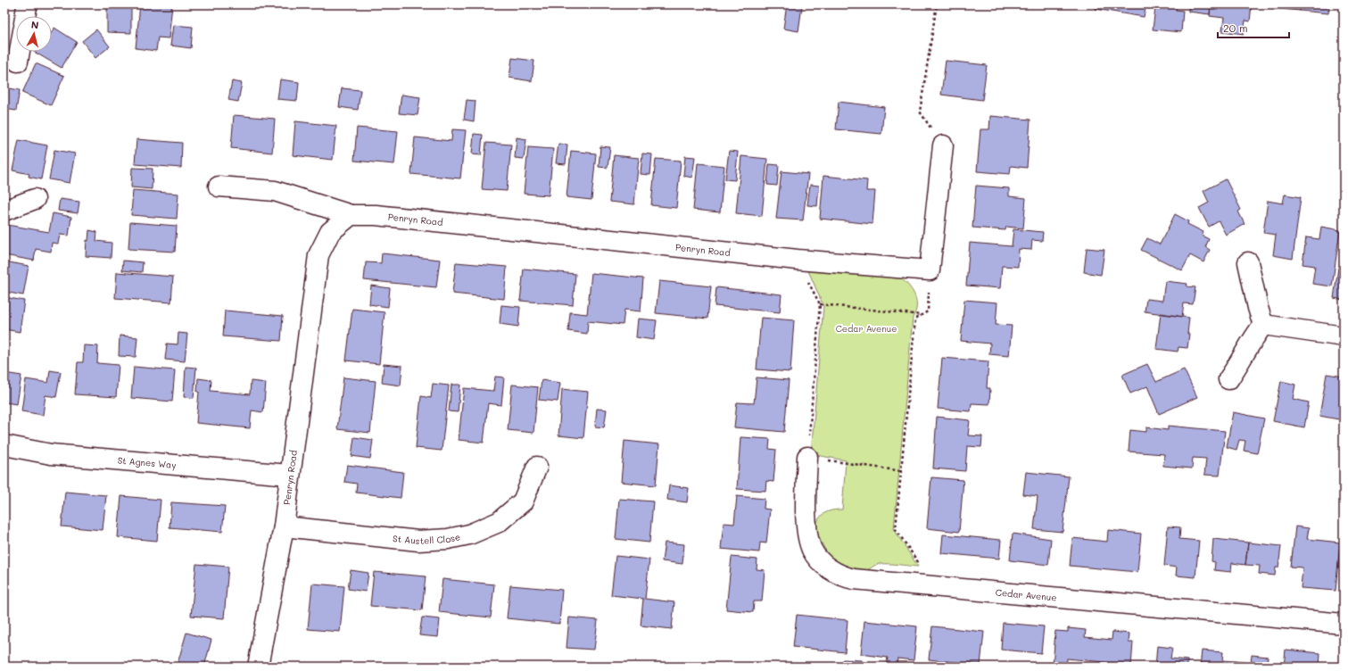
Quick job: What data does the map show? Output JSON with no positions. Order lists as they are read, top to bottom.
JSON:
{
  "streets": {
    "street": [
      "Penryn Road",
      "St Agnes Way",
      "St Austell Close",
      "Cedar Avenue"
    ]
  },
  "crossings": [
    ["Penryn Road", "St Agnes Way"],
    ["Penryn Road", "St Austell Close"]
  ],
  "parks": ["Cedar Avenue"],
  "scale_bar": "20 m",
  "north": "top"
}
